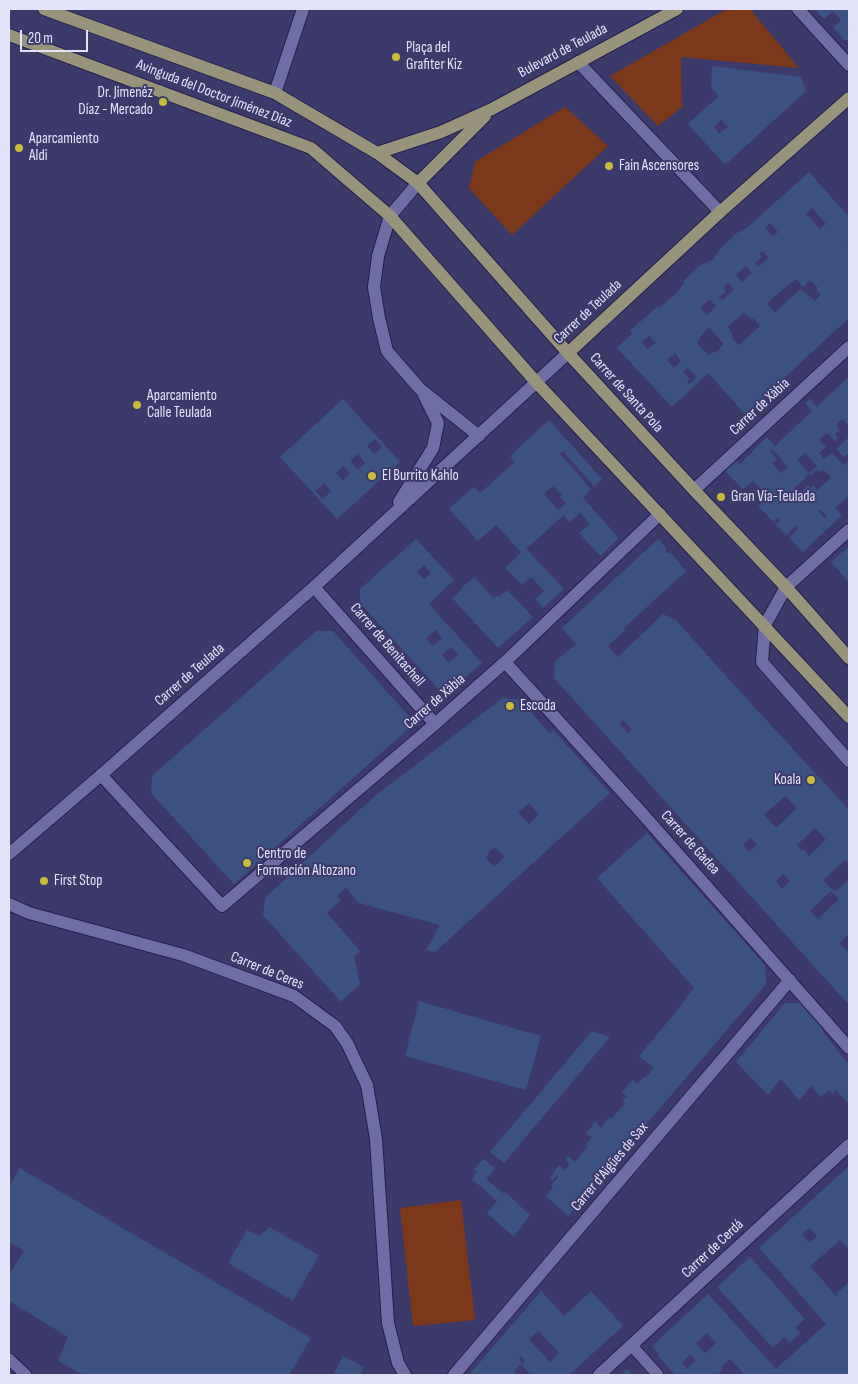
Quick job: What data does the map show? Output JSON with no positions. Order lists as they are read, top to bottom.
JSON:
{
  "streets": {
    "main road": [
      "Bulevard de Teulada",
      "Avinguda del Doctor Jiménez Díaz",
      "Carrer de Teulada",
      "Carrer de Santa Pola"
    ],
    "street": [
      "Carrer de Xàbia",
      "Carrer de Benitachell",
      "Carrer de Gadea",
      "Carrer de Ceres",
      "Carrer d'Aigües de Sax",
      "Carrer de Cerdá"
    ]
  },
  "crossings": [
    ["Bulevard de Teulada", "Avinguda del Doctor Jiménez Díaz"],
    ["Bulevard de Teulada", "Carrer de Teulada"],
    ["Bulevard de Teulada", "Carrer de Santa Pola"],
    ["Avinguda del Doctor Jiménez Díaz", "Carrer de Teulada"],
    ["Avinguda del Doctor Jiménez Díaz", "Carrer de Santa Pola"],
    ["Carrer de Teulada", "Carrer de Santa Pola"],
    ["Carrer de Teulada", "Carrer de Xàbia"],
    ["Carrer de Teulada", "Carrer de Benitachell"],
    ["Carrer de Santa Pola", "Carrer de Xàbia"],
    ["Carrer de Xàbia", "Carrer de Benitachell"],
    ["Carrer de Xàbia", "Carrer de Gadea"],
    ["Carrer de Gadea", "Carrer d'Aigües de Sax"]
  ],
  "places": [
    "Plaça del Grafiter Kiz",
    "Dr. Jimenéz Díaz - Mercado",
    "Aparcamiento Aldi",
    "Fain Ascensores",
    "Aparcamiento Calle Teulada",
    "El Burrito Kahlo",
    "Gran Vía-Teulada",
    "Escoda",
    "Koala",
    "Centro de Formación Altozano",
    "First Stop"
  ],
  "scale_bar": "20 m"
}
